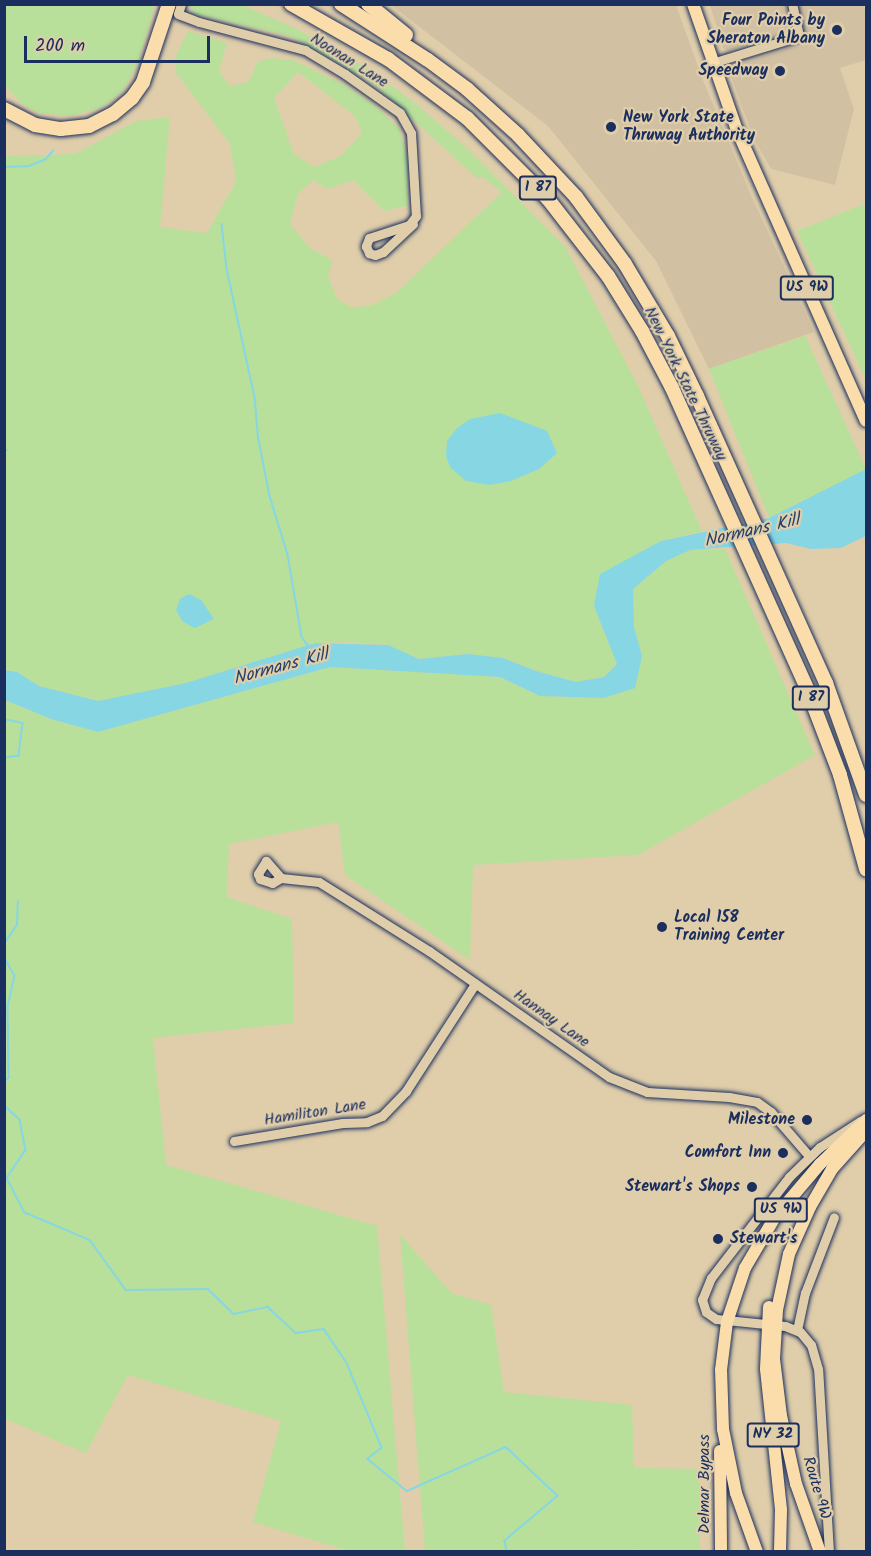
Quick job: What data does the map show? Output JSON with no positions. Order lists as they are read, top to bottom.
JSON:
{
  "streets": {
    "highway": ["I 87", "New York State Thruway"],
    "main road": [
      "US 9W",
      "NY 32",
      "Delmar Bypass",
      "Route 9W"
    ],
    "street": ["Noonan Lane", "Hannay Lane", "Hamiliton Lane"]
  },
  "crossings": [
    ["US 9W", "NY 32"],
    ["US 9W", "Delmar Bypass"],
    ["US 9W", "Route 9W"],
    ["Hannay Lane", "Hamiliton Lane"],
    ["NY 32", "Route 9W"]
  ],
  "water": ["Normans Kill"],
  "places": [
    "Four Points by Sheraton Albany",
    "Speedway",
    "New York State Thruway Authority",
    "Local 158 Training Center",
    "Milestone",
    "Comfort Inn",
    "Stewart's Shops",
    "Stewart's"
  ],
  "scale_bar": "200 m"
}
